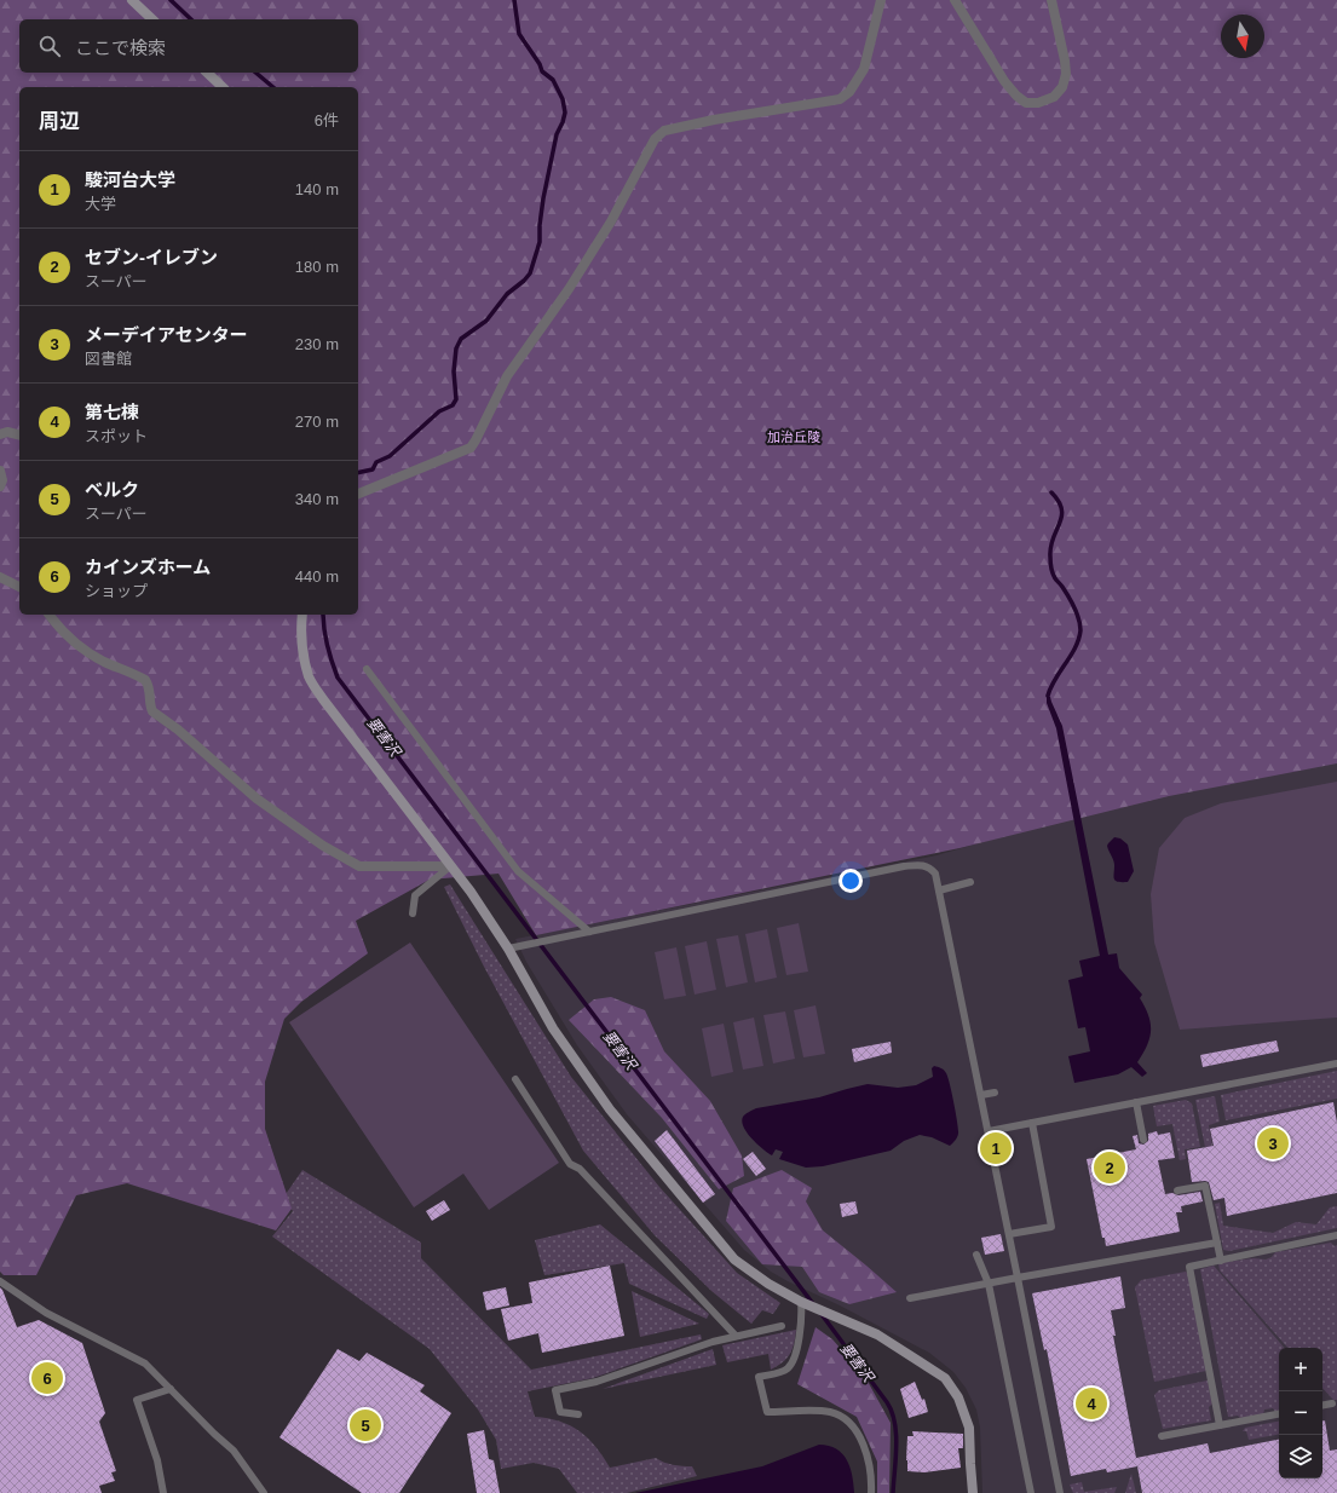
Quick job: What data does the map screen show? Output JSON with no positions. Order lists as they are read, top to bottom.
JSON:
{
  "water": ["要害沢"],
  "parks": ["加治丘陵"],
  "north": "bottom",
  "page": {
    "search": "ここで検索",
    "heading": ["周辺", "6件"],
    "list": [
      {
        "mark": "1",
        "name": "駿河台大学",
        "note": "大学",
        "value": "140 m"
      },
      {
        "mark": "2",
        "name": "セブン-イレブン",
        "note": "スーパー",
        "value": "180 m"
      },
      {
        "mark": "3",
        "name": "メーデイアセンター",
        "note": "図書館",
        "value": "230 m"
      },
      {
        "mark": "4",
        "name": "第七棟",
        "note": "スポット",
        "value": "270 m"
      },
      {
        "mark": "5",
        "name": "ベルク",
        "note": "スーパー",
        "value": "340 m"
      },
      {
        "mark": "6",
        "name": "カインズホーム",
        "note": "ショップ",
        "value": "440 m"
      }
    ],
    "pins": [
      "3",
      "1",
      "2",
      "6",
      "4",
      "5"
    ],
    "map_buttons": ["+", "−"]
  }
}
